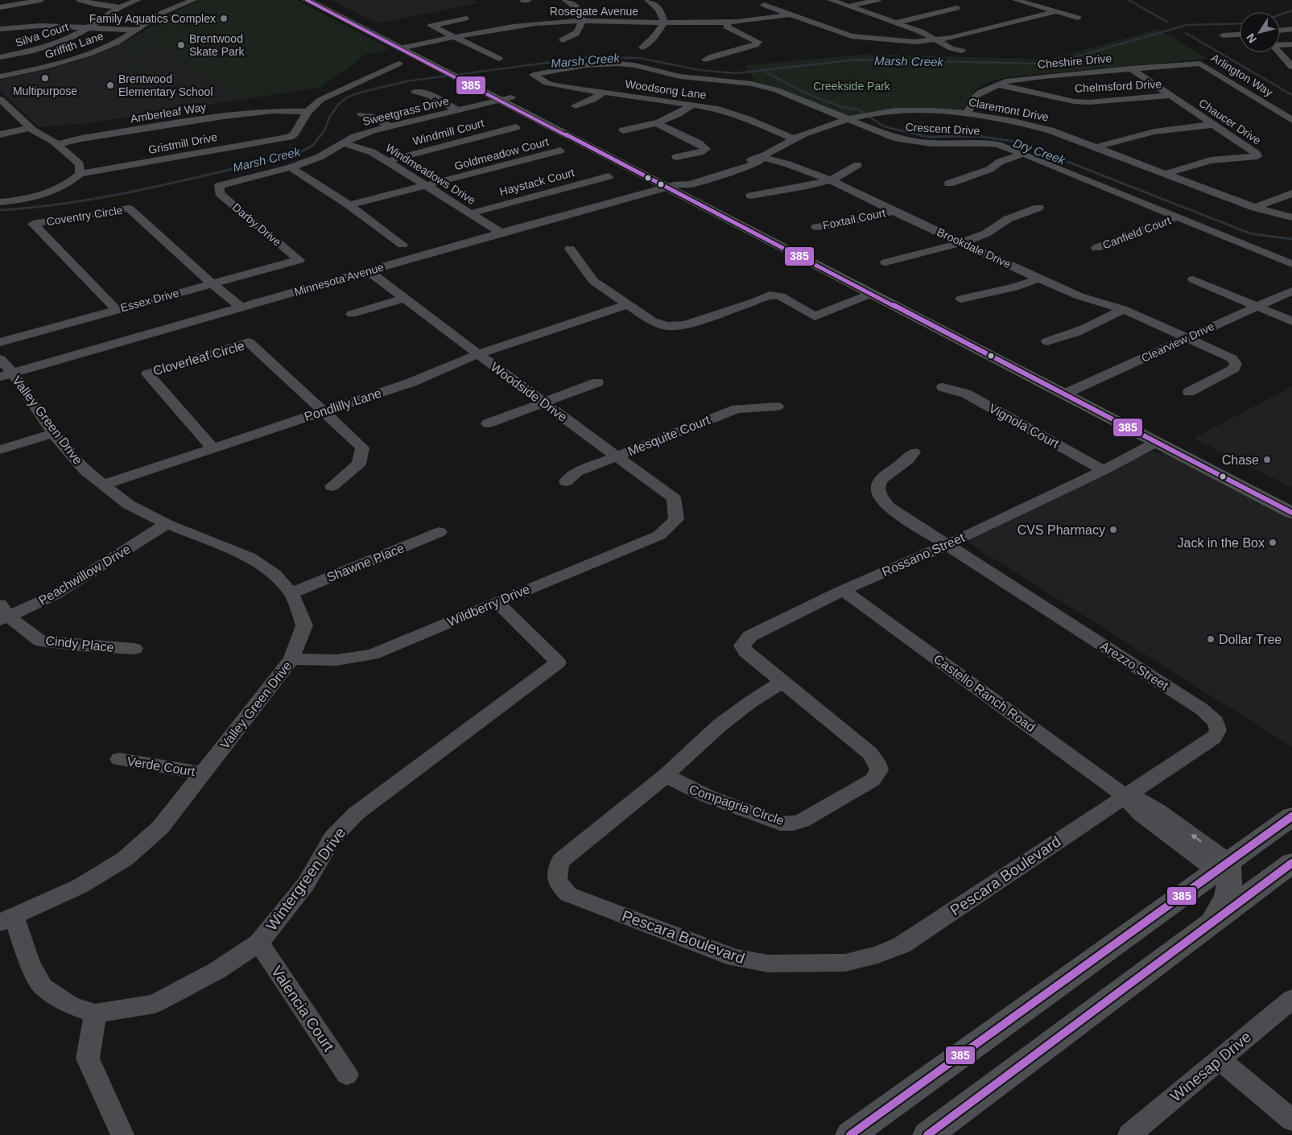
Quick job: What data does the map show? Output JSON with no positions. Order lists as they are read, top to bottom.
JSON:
{
  "streets": {
    "street": [
      "Rosegate Avenue",
      "Silva Court",
      "Griffith Lane",
      "Cheshire Drive",
      "Arlington Way",
      "Chelmsford Drive",
      "Woodsong Lane",
      "Claremont Drive",
      "Sweetgrass Drive",
      "Amberleaf Way",
      "Chaucer Drive",
      "Crescent Drive",
      "Windmill Court",
      "Gristmill Drive",
      "Goldmeadow Court",
      "Windmeadows Drive",
      "Haystack Court",
      "Coventry Circle",
      "Foxtail Court",
      "Darby Drive",
      "Canfield Court",
      "Brookdale Drive",
      "Minnesota Avenue",
      "Essex Drive",
      "Clearview Drive",
      "Cloverleaf Circle",
      "Woodside Drive",
      "Pondlilly Lane",
      "Valley Green Drive",
      "Vignola Court",
      "Mesquite Court",
      "Rossano Street",
      "Shawne Place",
      "Peachwillow Drive",
      "Wildberry Drive",
      "Cindy Place",
      "Arezzo Street",
      "Castello Ranch Road",
      "Verde Court",
      "Compagria Circle",
      "Pescara Boulevard",
      "Wintergreen Drive",
      "Valencia Court",
      "Winesap Drive"
    ]
  },
  "crossings": [
    ["Cheshire Drive", "Arlington Way"],
    ["Cheshire Drive", "Chelmsford Drive"],
    ["Cheshire Drive", "Claremont Drive"],
    ["Cheshire Drive", "Chaucer Drive"],
    ["Chelmsford Drive", "Chaucer Drive"],
    ["Woodsong Lane", "Claremont Drive"],
    ["Woodsong Lane", "Crescent Drive"],
    ["Claremont Drive", "Chaucer Drive"],
    ["Claremont Drive", "Crescent Drive"],
    ["Claremont Drive", "Brookdale Drive"],
    ["Claremont Drive", "Minnesota Avenue"],
    ["Sweetgrass Drive", "Windmeadows Drive"],
    ["Sweetgrass Drive", "Darby Drive"],
    ["Amberleaf Way", "Gristmill Drive"],
    ["Crescent Drive", "Canfield Court"],
    ["Windmill Court", "Windmeadows Drive"],
    ["Goldmeadow Court", "Windmeadows Drive"],
    ["Windmeadows Drive", "Haystack Court"],
    ["Windmeadows Drive", "Minnesota Avenue"],
    ["Coventry Circle", "Minnesota Avenue"],
    ["Coventry Circle", "Essex Drive"],
    ["Foxtail Court", "Brookdale Drive"],
    ["Darby Drive", "Essex Drive"],
    ["Brookdale Drive", "Clearview Drive"],
    ["Minnesota Avenue", "Woodside Drive"],
    ["Minnesota Avenue", "Valley Green Drive"],
    ["Cloverleaf Circle", "Pondlilly Lane"],
    ["Woodside Drive", "Pondlilly Lane"],
    ["Woodside Drive", "Mesquite Court"],
    ["Woodside Drive", "Wildberry Drive"],
    ["Pondlilly Lane", "Valley Green Drive"],
    ["Valley Green Drive", "Shawne Place"],
    ["Valley Green Drive", "Peachwillow Drive"],
    ["Valley Green Drive", "Wildberry Drive"],
    ["Valley Green Drive", "Verde Court"],
    ["Valley Green Drive", "Wintergreen Drive"],
    ["Vignola Court", "Rossano Street"],
    ["Rossano Street", "Arezzo Street"],
    ["Rossano Street", "Castello Ranch Road"],
    ["Rossano Street", "Compagria Circle"],
    ["Rossano Street", "Pescara Boulevard"],
    ["Peachwillow Drive", "Cindy Place"],
    ["Wildberry Drive", "Wintergreen Drive"],
    ["Arezzo Street", "Castello Ranch Road"],
    ["Arezzo Street", "Pescara Boulevard"],
    ["Castello Ranch Road", "Pescara Boulevard"],
    ["Compagria Circle", "Pescara Boulevard"],
    ["Wintergreen Drive", "Valencia Court"]
  ],
  "water": ["Marsh Creek", "Dry Creek"],
  "parks": ["Creekside Park"],
  "places": [
    "Family Aquatics Complex",
    "Brentwood Skate Park",
    "Multipurpose",
    "Brentwood Elementary School",
    "Chase",
    "CVS Pharmacy",
    "Jack in the Box",
    "Dollar Tree"
  ],
  "lines": ["transit line 385"],
  "north": "bottom left"
}
